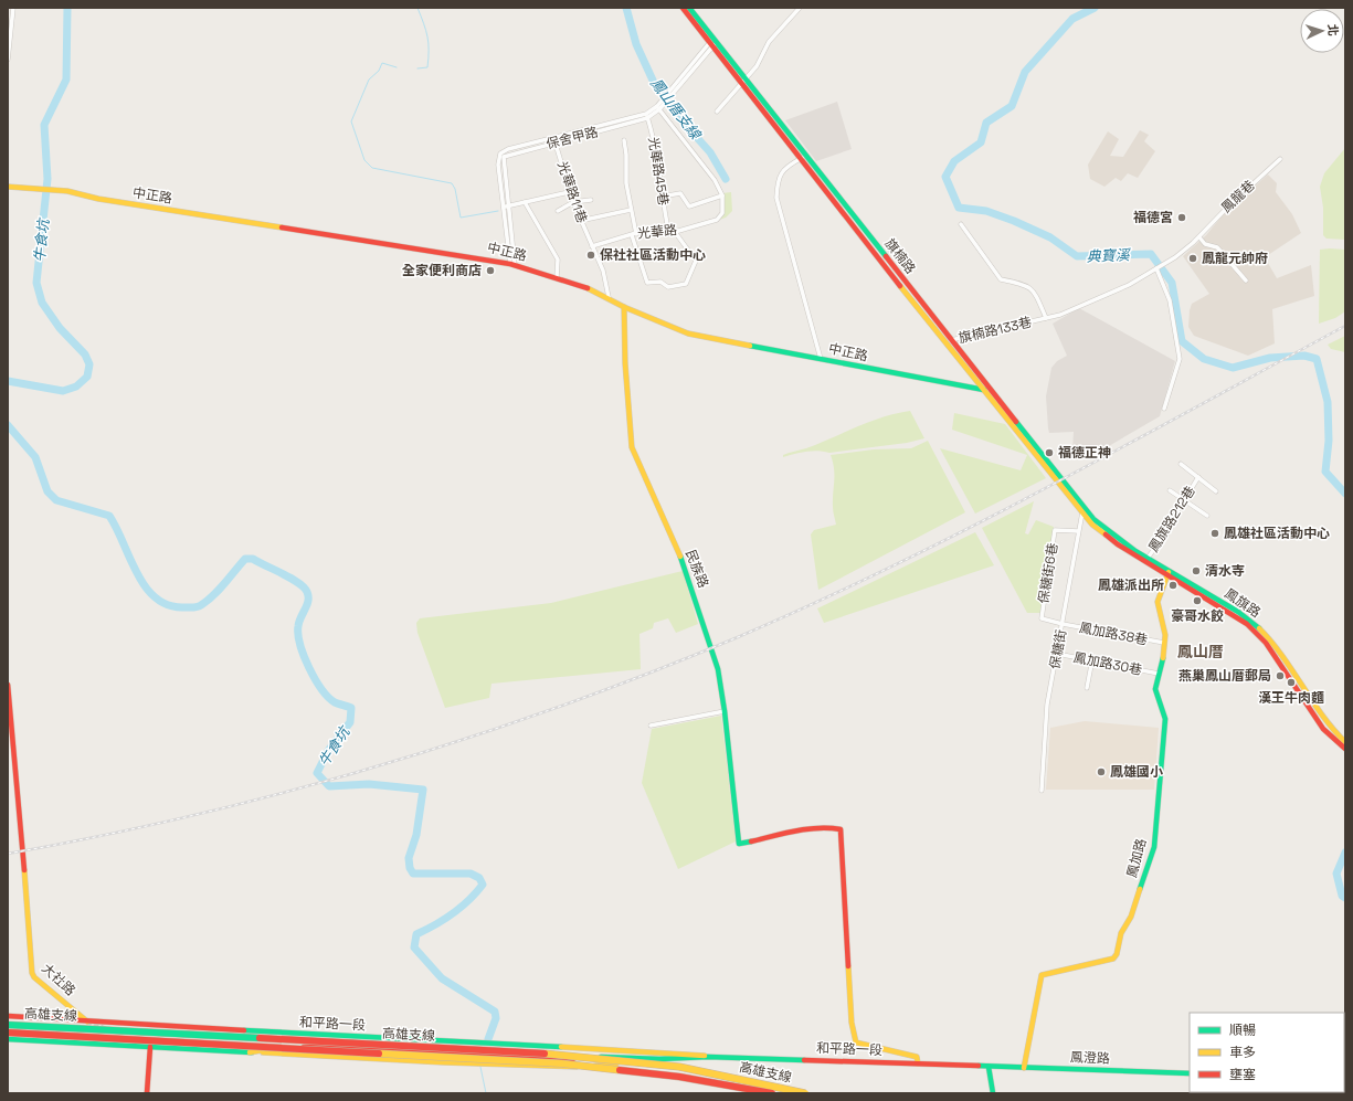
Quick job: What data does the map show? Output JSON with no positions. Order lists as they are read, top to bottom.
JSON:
{
  "streets": {
    "main road": [
      "中正路",
      "旗楠路",
      "民族路",
      "鳳旗路",
      "鳳加路",
      "大社路",
      "高雄支線",
      "和平路一段",
      "鳳澄路"
    ],
    "street": [
      "保舍甲路",
      "光華路45巷",
      "光華路11巷",
      "鳳龍巷",
      "光華路",
      "旗楠路133巷",
      "鳳旗路212巷",
      "保糖街6巷",
      "鳳加路38巷",
      "保糖街",
      "鳳加路30巷"
    ]
  },
  "crossings": [
    ["保舍甲路", "光華路45巷"],
    ["保舍甲路", "光華路11巷"],
    ["保舍甲路", "中正路"],
    ["保舍甲路", "旗楠路"],
    ["光華路45巷", "光華路"],
    ["光華路11巷", "中正路"],
    ["光華路11巷", "光華路"],
    ["中正路", "旗楠路"],
    ["中正路", "民族路"],
    ["鳳龍巷", "旗楠路133巷"],
    ["旗楠路", "旗楠路133巷"],
    ["旗楠路", "鳳旗路"],
    ["旗楠路", "保糖街"],
    ["鳳旗路212巷", "鳳旗路"],
    ["民族路", "和平路一段"],
    ["保糖街6巷", "鳳加路38巷"],
    ["保糖街6巷", "保糖街"],
    ["鳳旗路", "鳳加路"],
    ["鳳加路38巷", "保糖街"],
    ["鳳加路38巷", "鳳加路"],
    ["保糖街", "鳳加路30巷"],
    ["鳳加路30巷", "鳳加路"],
    ["鳳加路", "鳳澄路"],
    ["大社路", "和平路一段"],
    ["和平路一段", "鳳澄路"]
  ],
  "districts": ["鳳山厝"],
  "water": ["鳳山厝支線", "牛食坑", "典寶溪"],
  "places": [
    "福德宮",
    "保社社區活動中心",
    "鳳龍元帥府",
    "全家便利商店",
    "福德正神",
    "鳳雄社區活動中心",
    "清水寺",
    "鳳雄派出所",
    "豪哥水餃",
    "燕巢鳳山厝郵局",
    "漢王牛肉麵",
    "鳳雄國小"
  ],
  "legend": ["順暢", "車多", "壅塞"],
  "north": "right"
}
